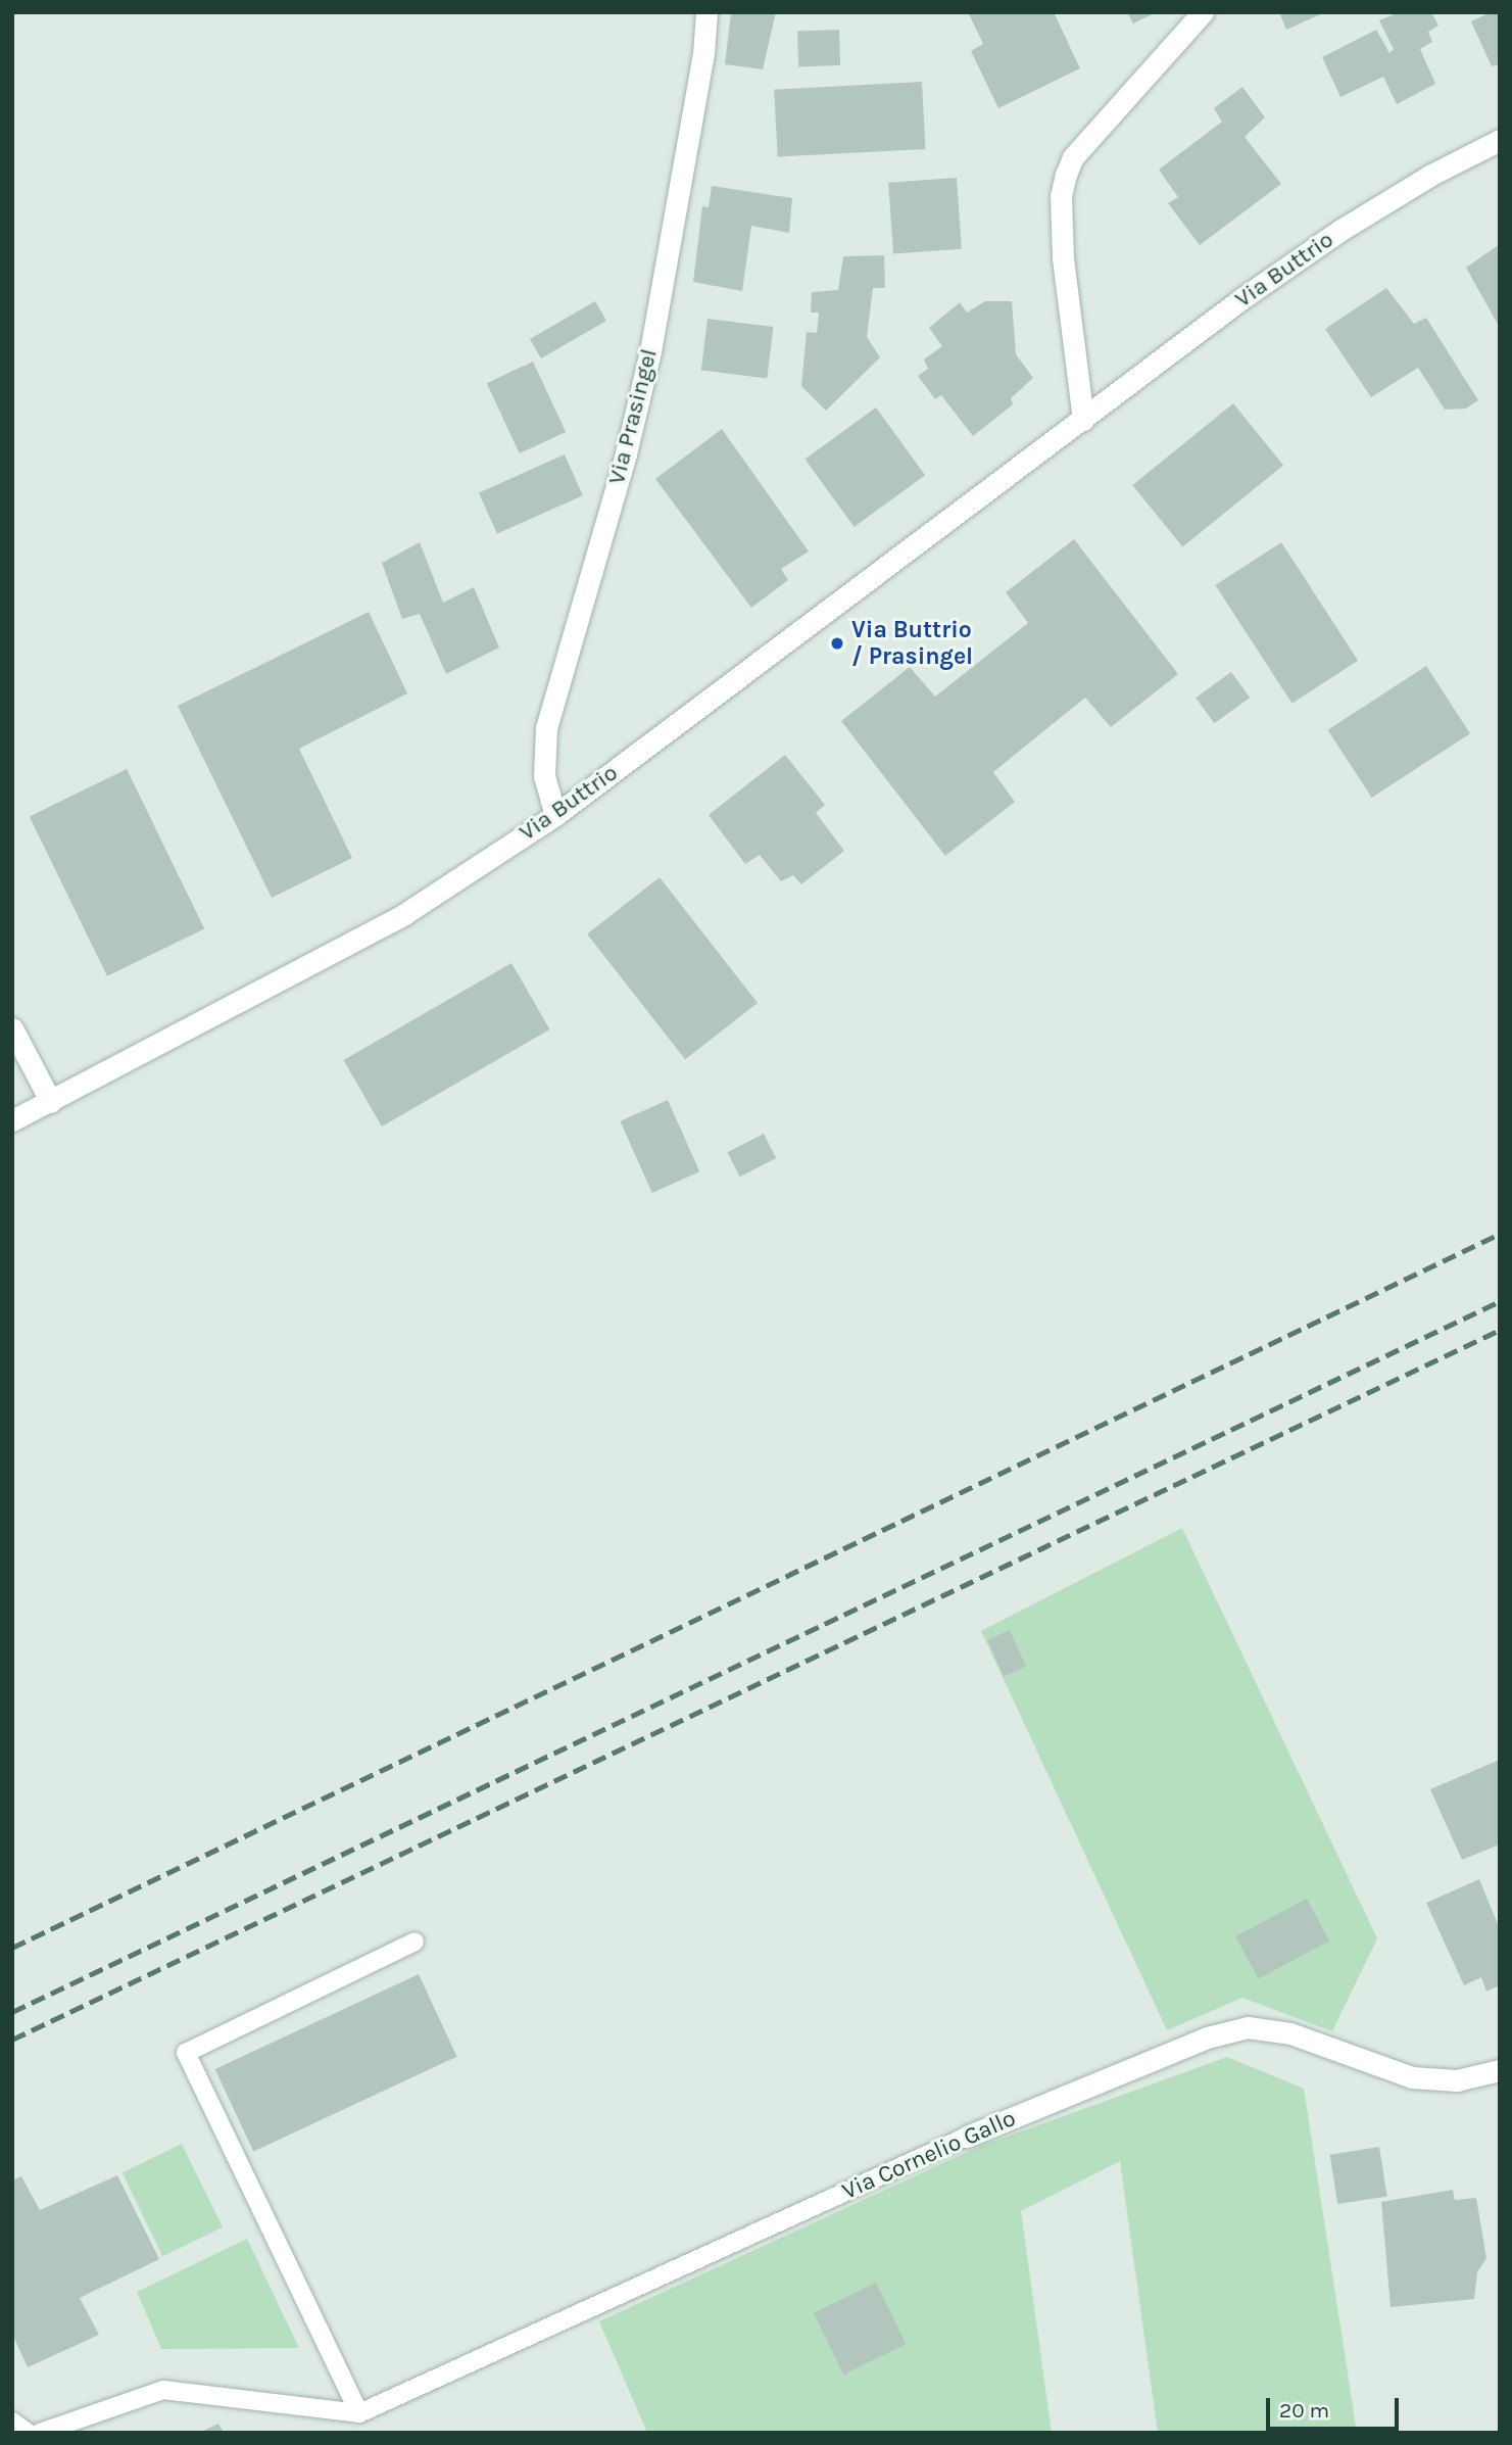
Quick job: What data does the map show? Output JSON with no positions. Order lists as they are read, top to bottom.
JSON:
{
  "streets": {
    "street": ["Via Buttrio", "Via Prasingel", "Via Cornelio Gallo"]
  },
  "crossings": [
    ["Via Buttrio", "Via Prasingel"]
  ],
  "places": ["Via Buttrio / Prasingel"],
  "scale_bar": "20 m"
}
